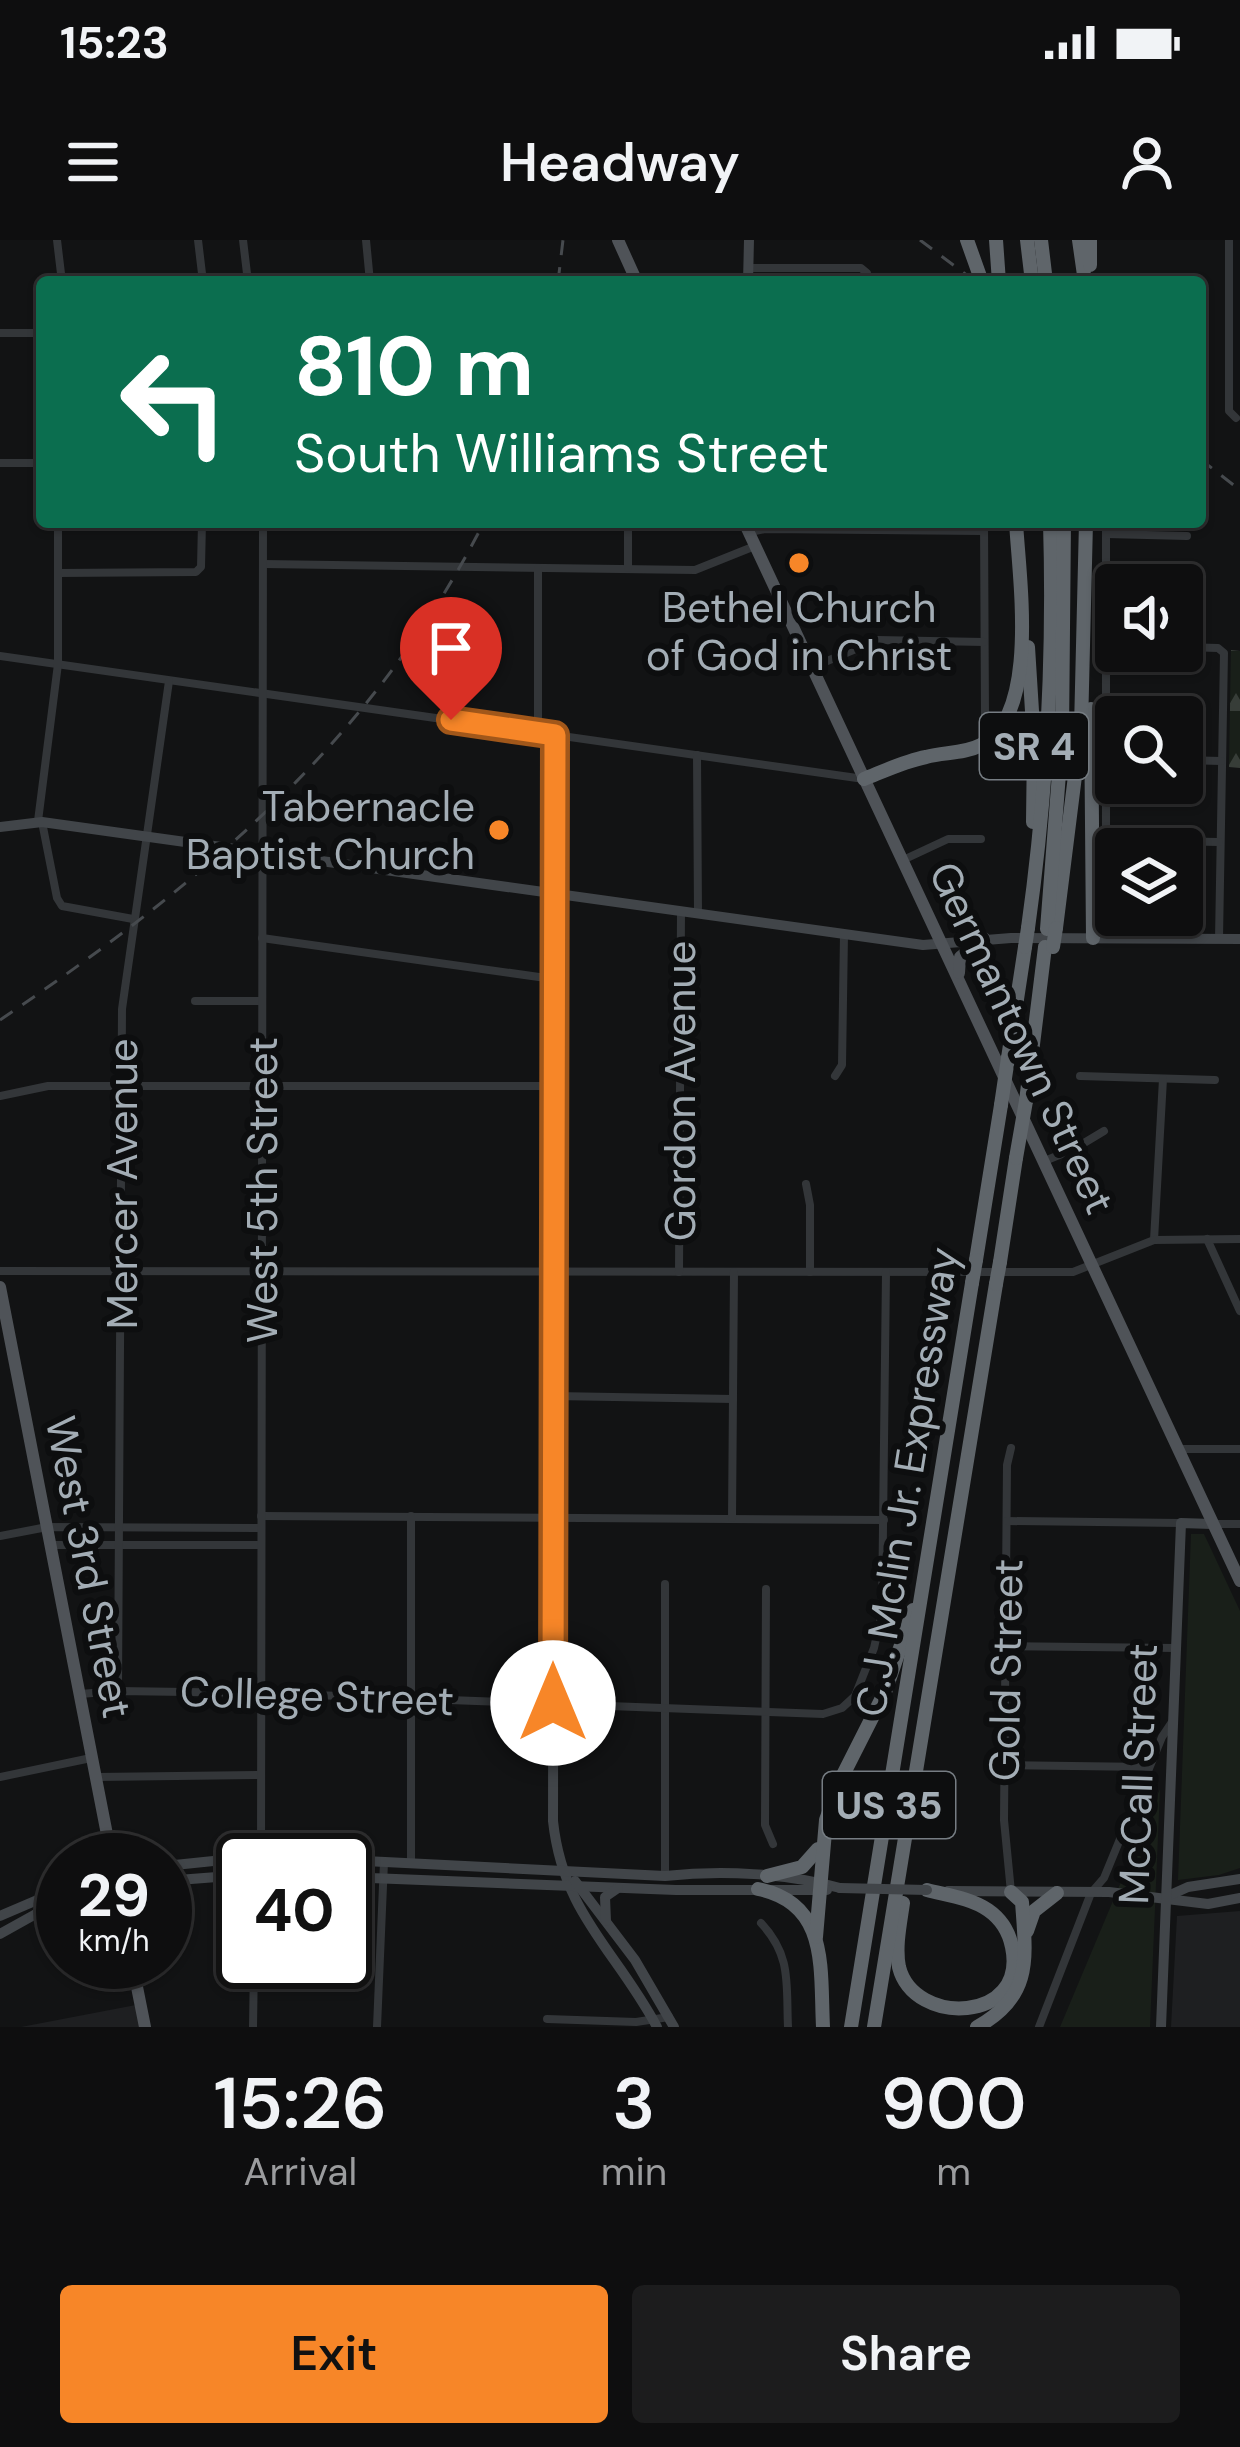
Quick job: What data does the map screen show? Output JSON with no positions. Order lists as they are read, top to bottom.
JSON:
{
  "streets": {
    "highway": ["SR 4", "C.J. Mclin Jr. Expressway", "US 35"],
    "main road": ["Germantown Street", "West 3rd Street"],
    "street": [
      "Gordon Avenue",
      "Mercer Avenue",
      "West 5th Street",
      "Gold Street",
      "College Street",
      "McCall Street"
    ]
  },
  "crossings": [
    ["SR 4", "C.J. Mclin Jr. Expressway"],
    ["SR 4", "US 35"],
    ["Mercer Avenue", "College Street"],
    ["West 5th Street", "College Street"],
    ["C.J. Mclin Jr. Expressway", "US 35"],
    ["West 3rd Street", "College Street"]
  ],
  "places": ["Bethel Church of God in Christ", "Tabernacle Baptist Church"],
  "page": {
    "status": "15:23",
    "header": "Headway",
    "turn": ["810 m", "South Williams Street"],
    "speed": "29 km/h",
    "limit": "40",
    "eta": [
      "15:26",
      "Arrival",
      "3",
      "min",
      "900",
      "m"
    ],
    "buttons": ["Exit", "Share"]
  }
}
